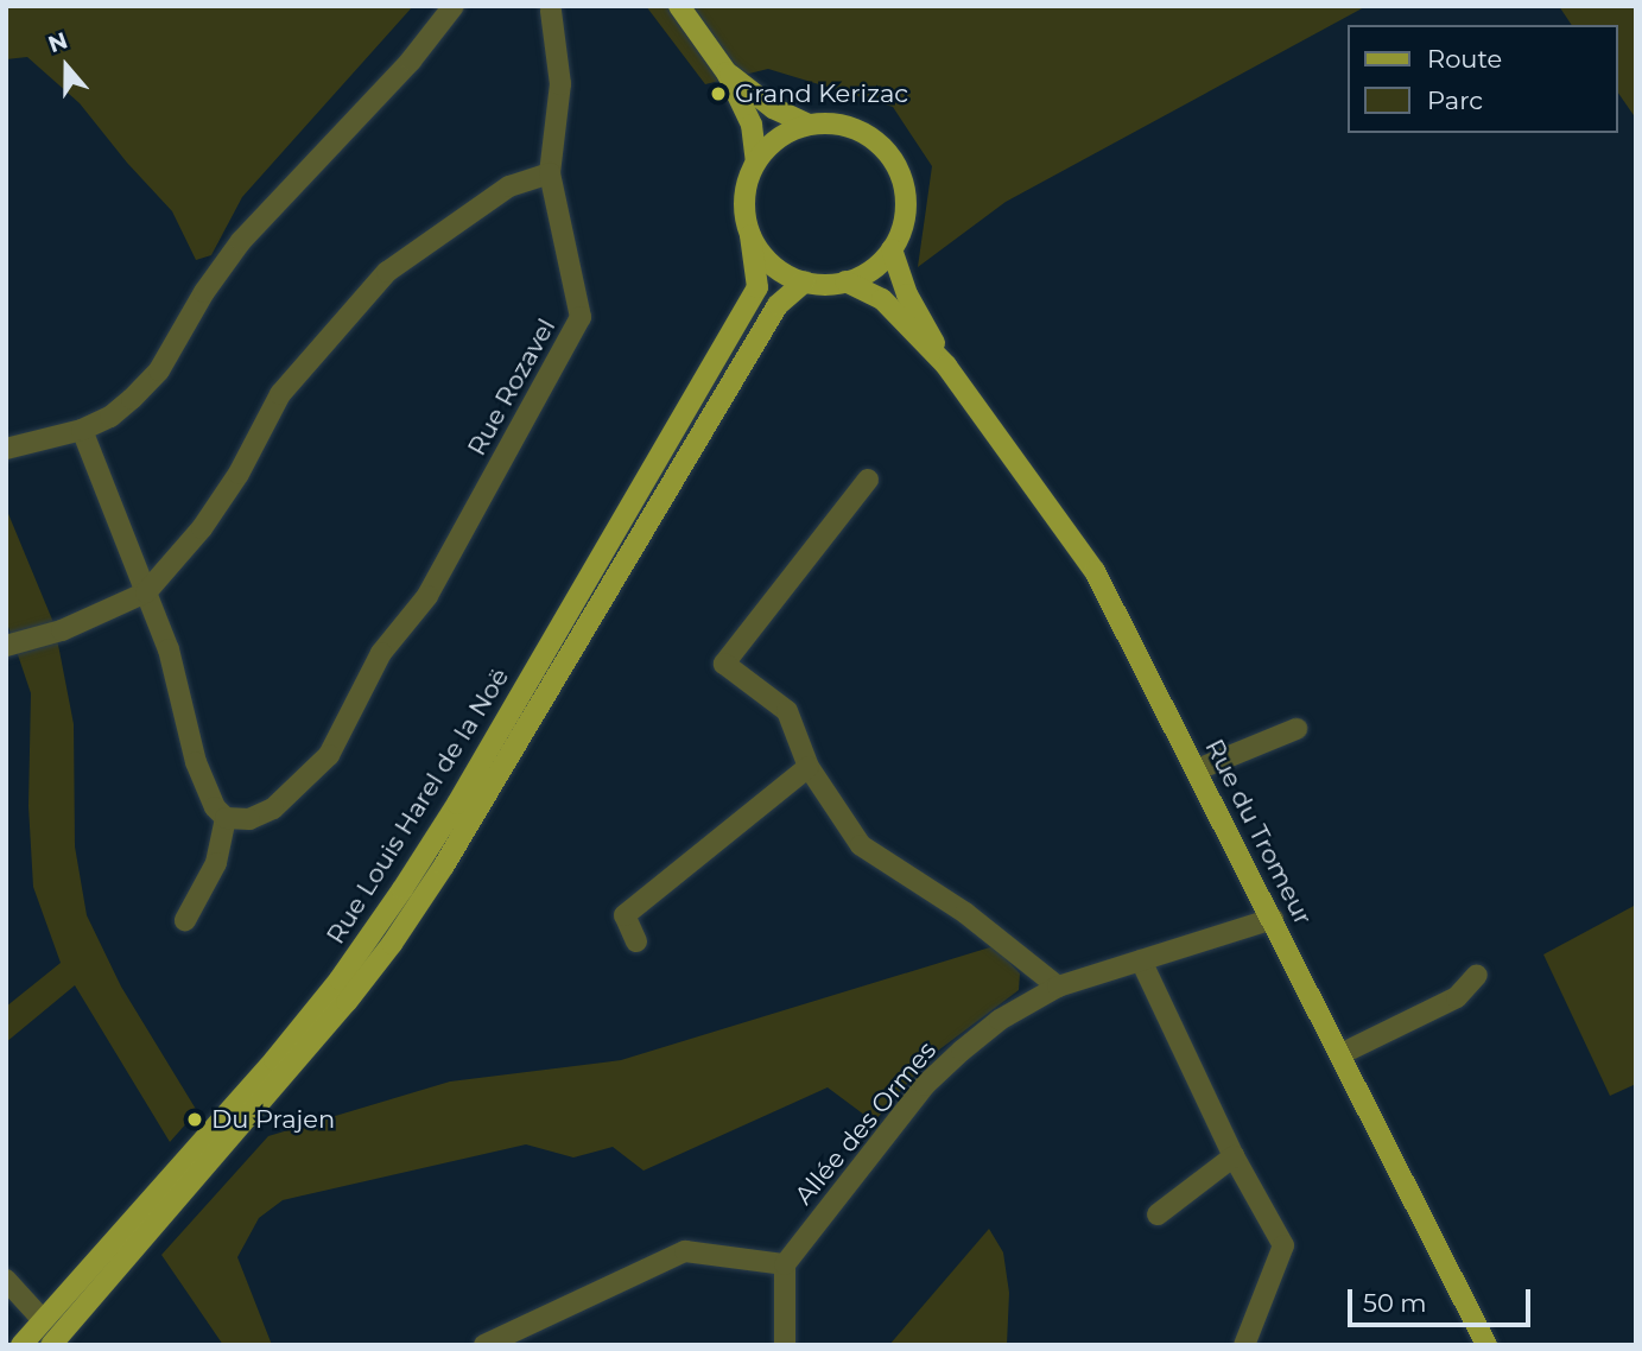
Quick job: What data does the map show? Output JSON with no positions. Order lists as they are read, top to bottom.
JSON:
{
  "streets": {
    "main road": ["Rue Louis Harel de la Noë", "Rue du Tromeur"],
    "street": ["Rue Rozavel", "Allée des Ormes"]
  },
  "crossings": [
    ["Rue Louis Harel de la Noë", "Rue du Tromeur"],
    ["Rue du Tromeur", "Allée des Ormes"]
  ],
  "places": ["Grand Kerizac", "Du Prajen"],
  "legend": ["Route", "Parc"],
  "scale_bar": "50 m",
  "north": "top"
}
